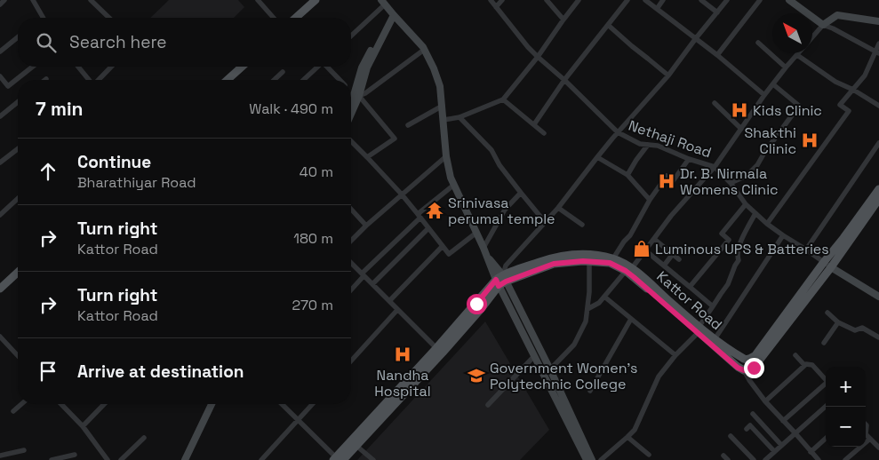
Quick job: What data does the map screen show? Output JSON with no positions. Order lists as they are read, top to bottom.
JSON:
{
  "streets": {
    "main road": ["Nethaji Road", "Kattor Road"]
  },
  "crossings": [
    ["Nethaji Road", "Kattor Road"]
  ],
  "places": {
    "hospital": [
      "Kids Clinic",
      "Shakthi Clinic",
      "Dr. B. Nirmala Womens Clinic",
      "Nandha Hospital"
    ],
    "temple": ["Srinivasa perumal temple"],
    "shop": ["Luminous UPS & Batteries"],
    "school or university": ["Government Women's Polytechnic College"]
  },
  "north": "top left",
  "page": {
    "search": "Search here",
    "heading": ["7 min", "Walk · 490 m"],
    "list": [
      ["Continue", "Bharathiyar Road", "40 m"],
      ["Turn right", "Kattor Road", "180 m"],
      ["Turn right", "Kattor Road", "270 m"],
      "Arrive at destination"
    ],
    "map_buttons": ["+", "−"]
  }
}
